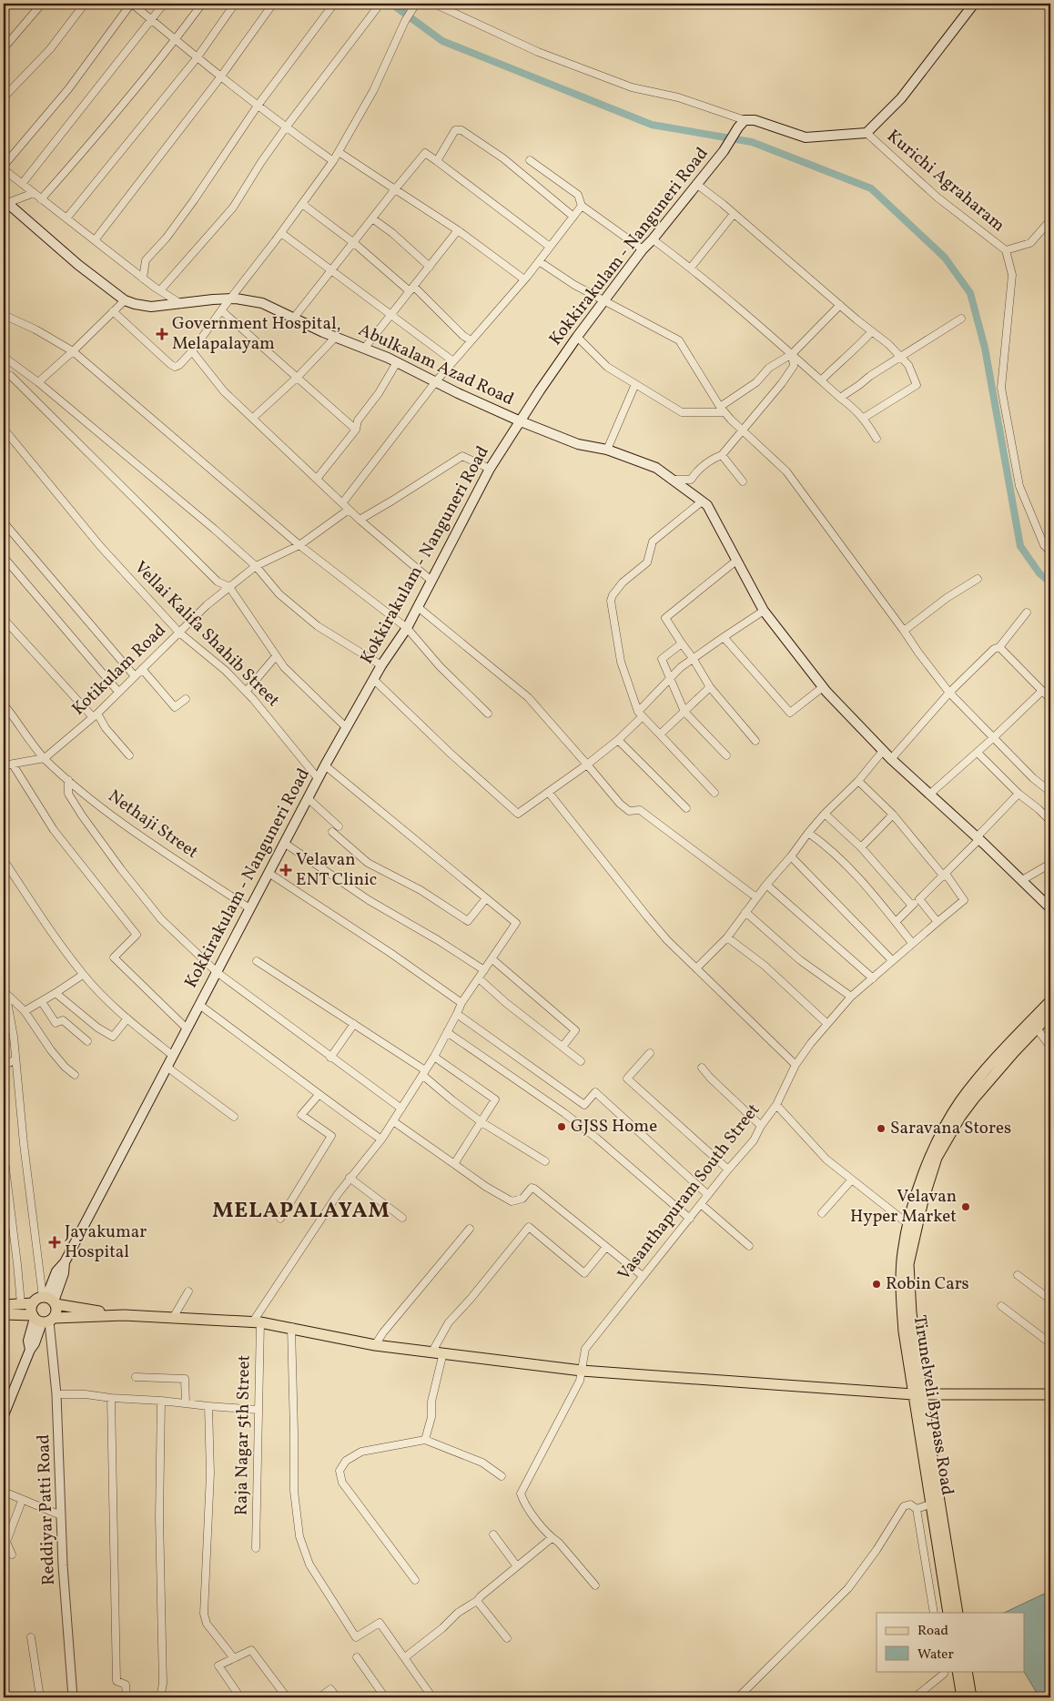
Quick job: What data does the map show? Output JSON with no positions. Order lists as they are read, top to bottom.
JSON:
{
  "streets": {
    "main road": ["Kokkirakulam - Nanguneri Road", "Abulkalam Azad Road", "Tirunelveli Bypass Road"],
    "street": [
      "Kurichi Agraharam",
      "Vellai Kalifa Shahib Street",
      "Kotikulam Road",
      "Nethaji Street",
      "Vasanthapuram South Street",
      "Raja Nagar 5th Street",
      "Reddiyar Patti Road"
    ]
  },
  "crossings": [
    ["Kokkirakulam - Nanguneri Road", "Abulkalam Azad Road"],
    ["Kokkirakulam - Nanguneri Road", "Vellai Kalifa Shahib Street"],
    ["Kokkirakulam - Nanguneri Road", "Nethaji Street"],
    ["Vellai Kalifa Shahib Street", "Kotikulam Road"],
    ["Kotikulam Road", "Nethaji Street"]
  ],
  "districts": ["MELAPALAYAM"],
  "places": {
    "health": ["Government Hospital, Melapalayam", "Velavan ENT Clinic", "Jayakumar Hospital"],
    "other": [
      "GJSS Home",
      "Saravana Stores",
      "Velavan Hyper Market",
      "Robin Cars"
    ]
  },
  "legend": ["Road", "Water"]
}
